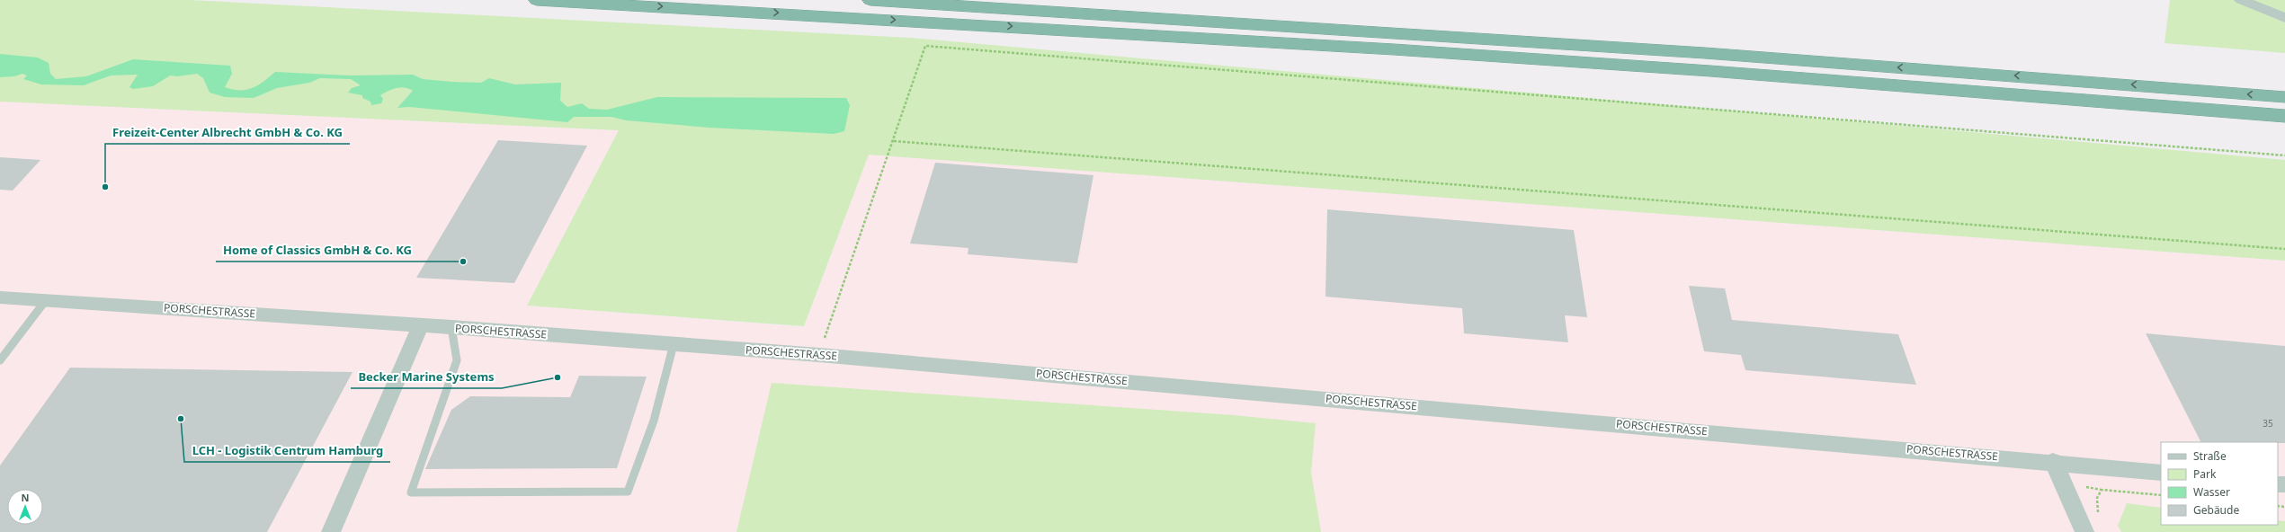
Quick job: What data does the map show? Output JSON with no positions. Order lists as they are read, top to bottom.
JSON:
{
  "streets": {
    "street": ["PORSCHESTRASSE"]
  },
  "places": [
    "Freizeit-Center Albrecht GmbH & Co. KG",
    "Home of Classics GmbH & Co. KG",
    "Becker Marine Systems",
    "LCH - Logistik Centrum Hamburg"
  ],
  "house_numbers": ["35"],
  "legend": [
    "Straße",
    "Park",
    "Wasser",
    "Gebäude"
  ],
  "north": "top"
}
